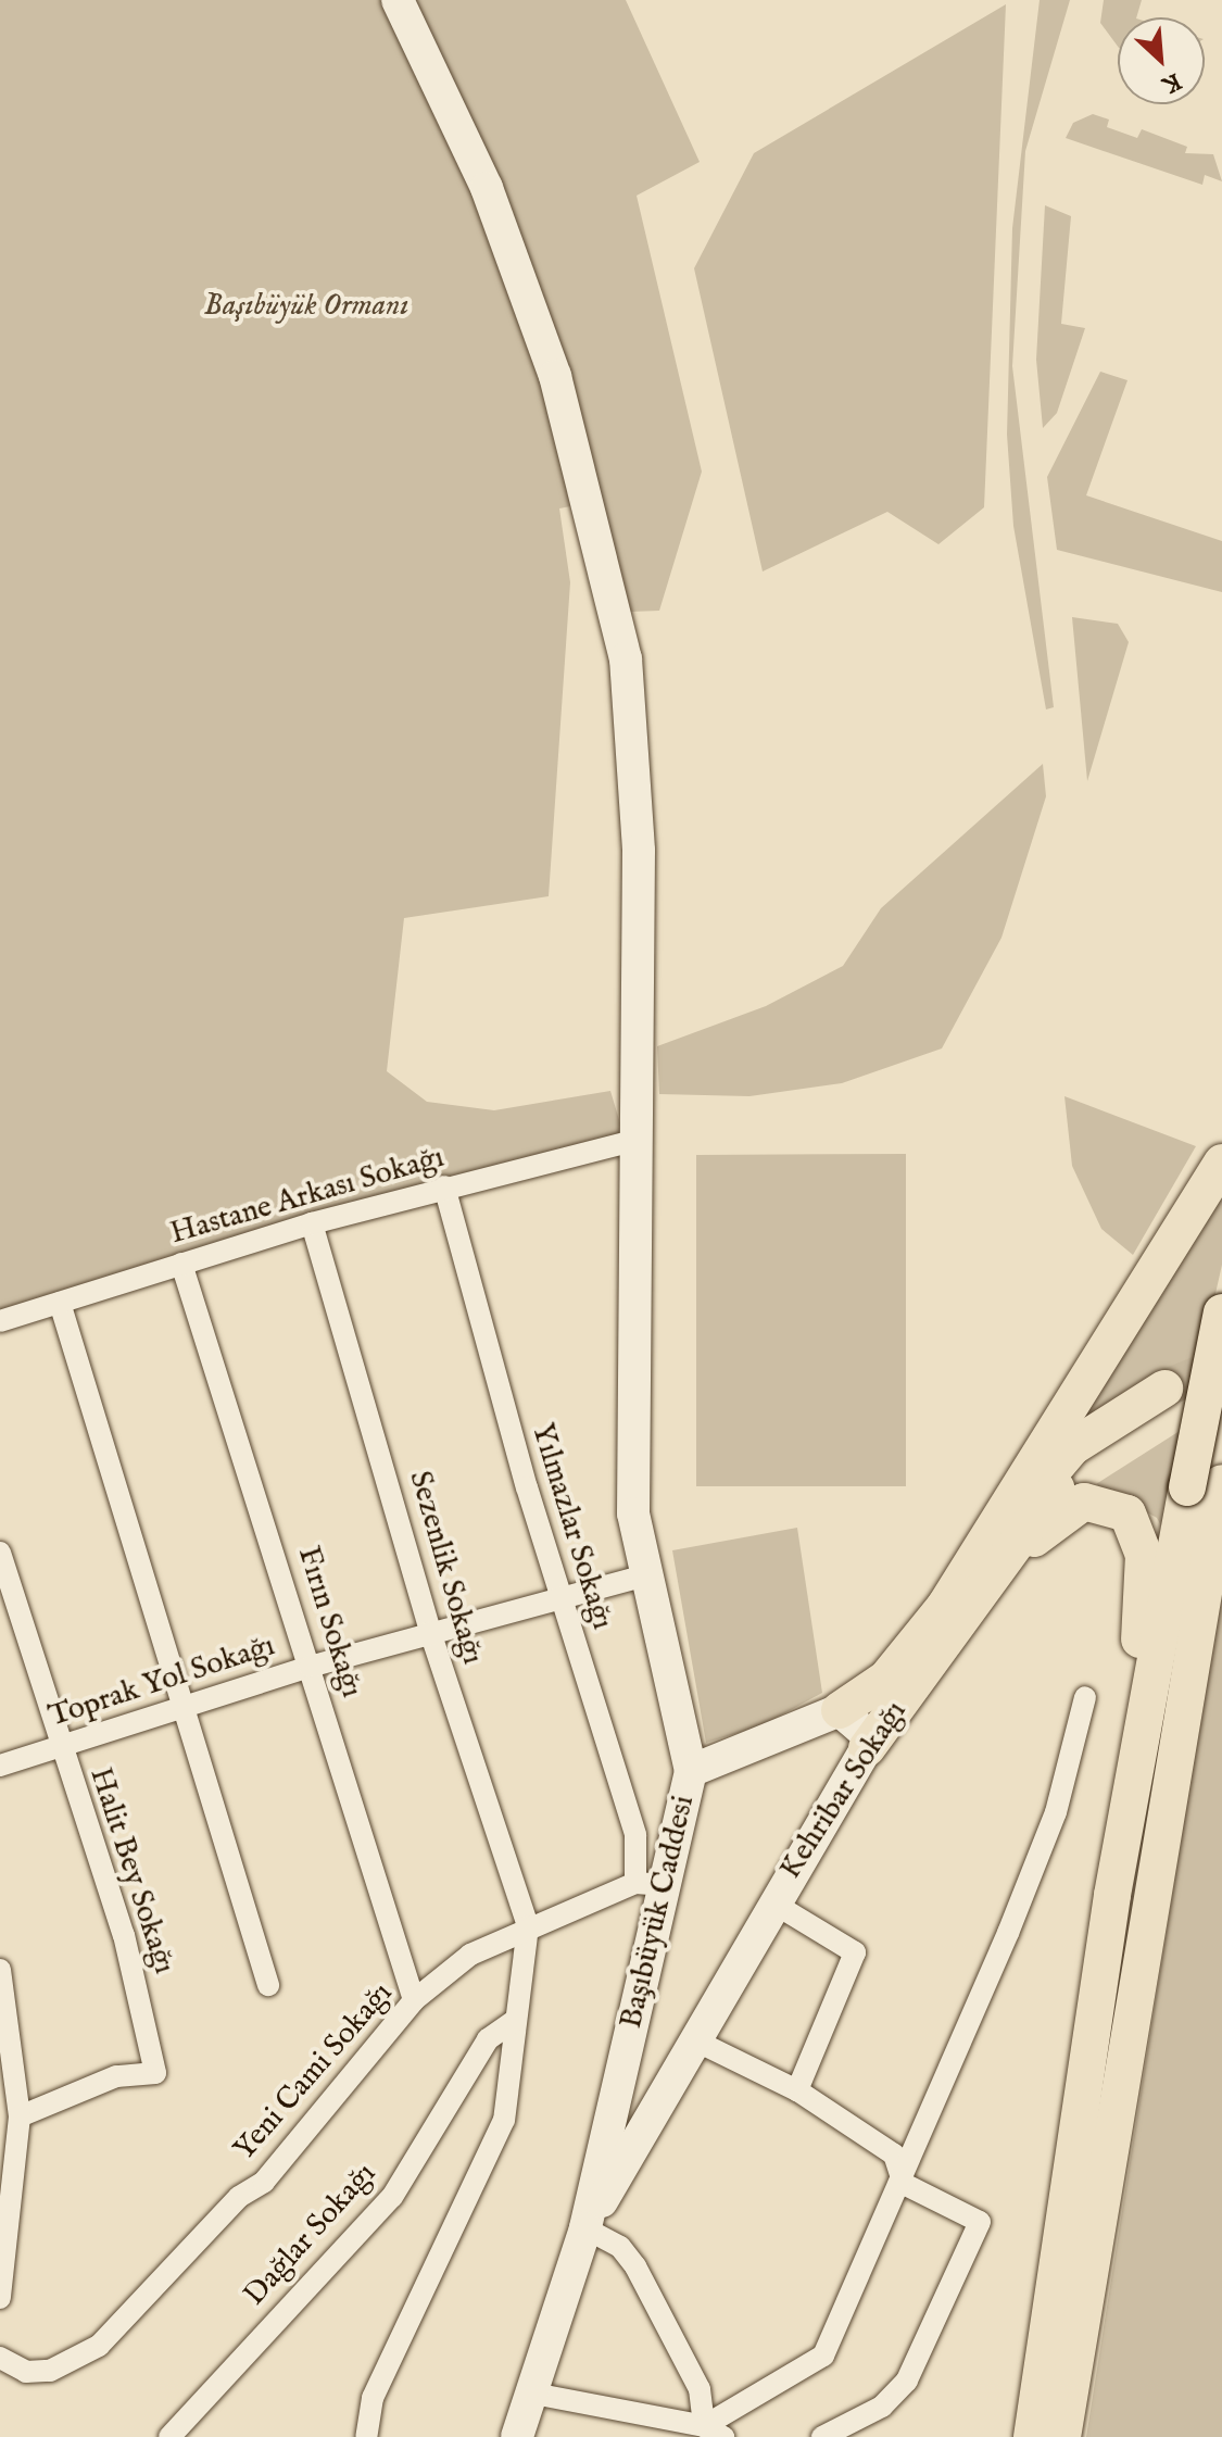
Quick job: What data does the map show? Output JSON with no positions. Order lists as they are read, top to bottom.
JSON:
{
  "streets": {
    "main road": ["Kehribar Sokağı", "Başıbüyük Caddesi"],
    "street": [
      "Hastane Arkası Sokağı",
      "Yılmazlar Sokağı",
      "Sezenlik Sokağı",
      "Fırın Sokağı",
      "Toprak Yol Sokağı",
      "Halit Bey Sokağı",
      "Yeni Cami Sokağı",
      "Dağlar Sokağı"
    ]
  },
  "crossings": [
    ["Hastane Arkası Sokağı", "Yılmazlar Sokağı"],
    ["Hastane Arkası Sokağı", "Sezenlik Sokağı"],
    ["Hastane Arkası Sokağı", "Fırın Sokağı"],
    ["Hastane Arkası Sokağı", "Başıbüyük Caddesi"],
    ["Yılmazlar Sokağı", "Toprak Yol Sokağı"],
    ["Yılmazlar Sokağı", "Yeni Cami Sokağı"],
    ["Sezenlik Sokağı", "Toprak Yol Sokağı"],
    ["Sezenlik Sokağı", "Yeni Cami Sokağı"],
    ["Sezenlik Sokağı", "Dağlar Sokağı"],
    ["Fırın Sokağı", "Toprak Yol Sokağı"],
    ["Fırın Sokağı", "Yeni Cami Sokağı"],
    ["Toprak Yol Sokağı", "Halit Bey Sokağı"],
    ["Toprak Yol Sokağı", "Başıbüyük Caddesi"],
    ["Kehribar Sokağı", "Başıbüyük Caddesi"],
    ["Başıbüyük Caddesi", "Yeni Cami Sokağı"]
  ],
  "parks": ["Başıbüyük Ormanı"],
  "north": "bottom right"
}
